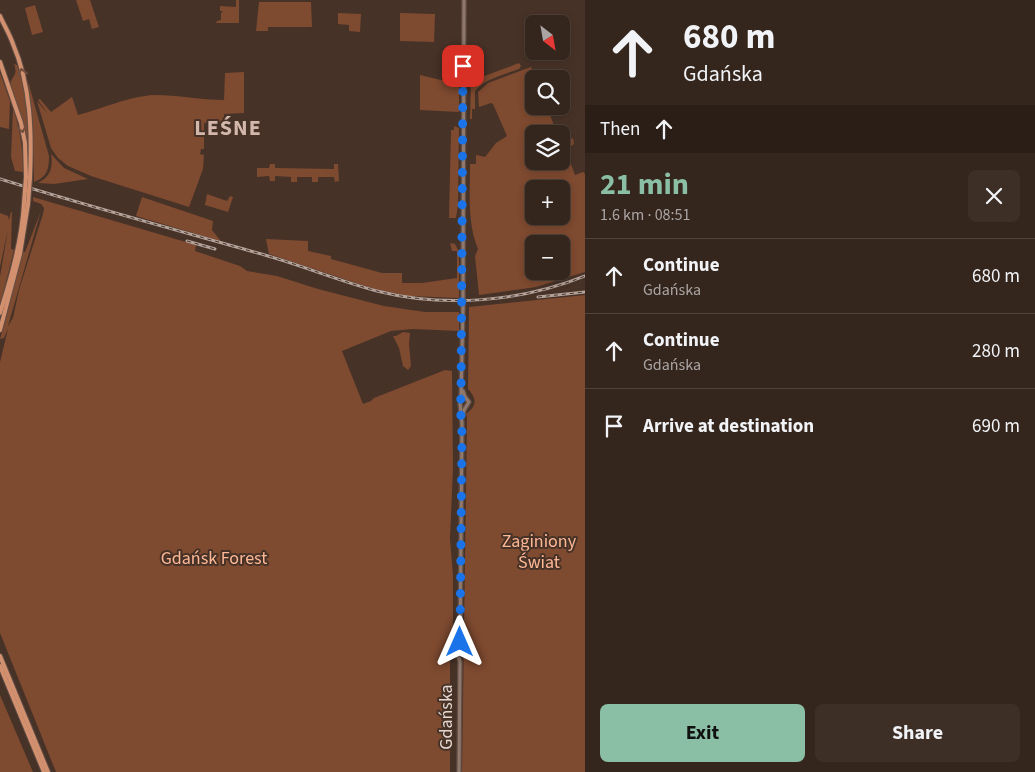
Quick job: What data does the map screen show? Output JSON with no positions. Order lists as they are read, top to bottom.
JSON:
{
  "streets": {
    "main road": ["Gdańska"]
  },
  "districts": ["LEŚNE"],
  "parks": ["Zaginiony Świat", "Gdańsk Forest"],
  "north": "bottom right",
  "page": {
    "turn": ["680 m", "Gdańska"],
    "map_buttons": ["+", "−"],
    "then": "Then",
    "heading": ["21 min", "1.6 km · 08:51"],
    "list": [
      {
        "name": "Continue",
        "note": "Gdańska",
        "value": "680 m"
      },
      {
        "name": "Continue",
        "note": "Gdańska",
        "value": "280 m"
      },
      {
        "name": "Arrive at destination",
        "value": "690 m"
      }
    ],
    "buttons": ["Exit", "Share"]
  }
}
